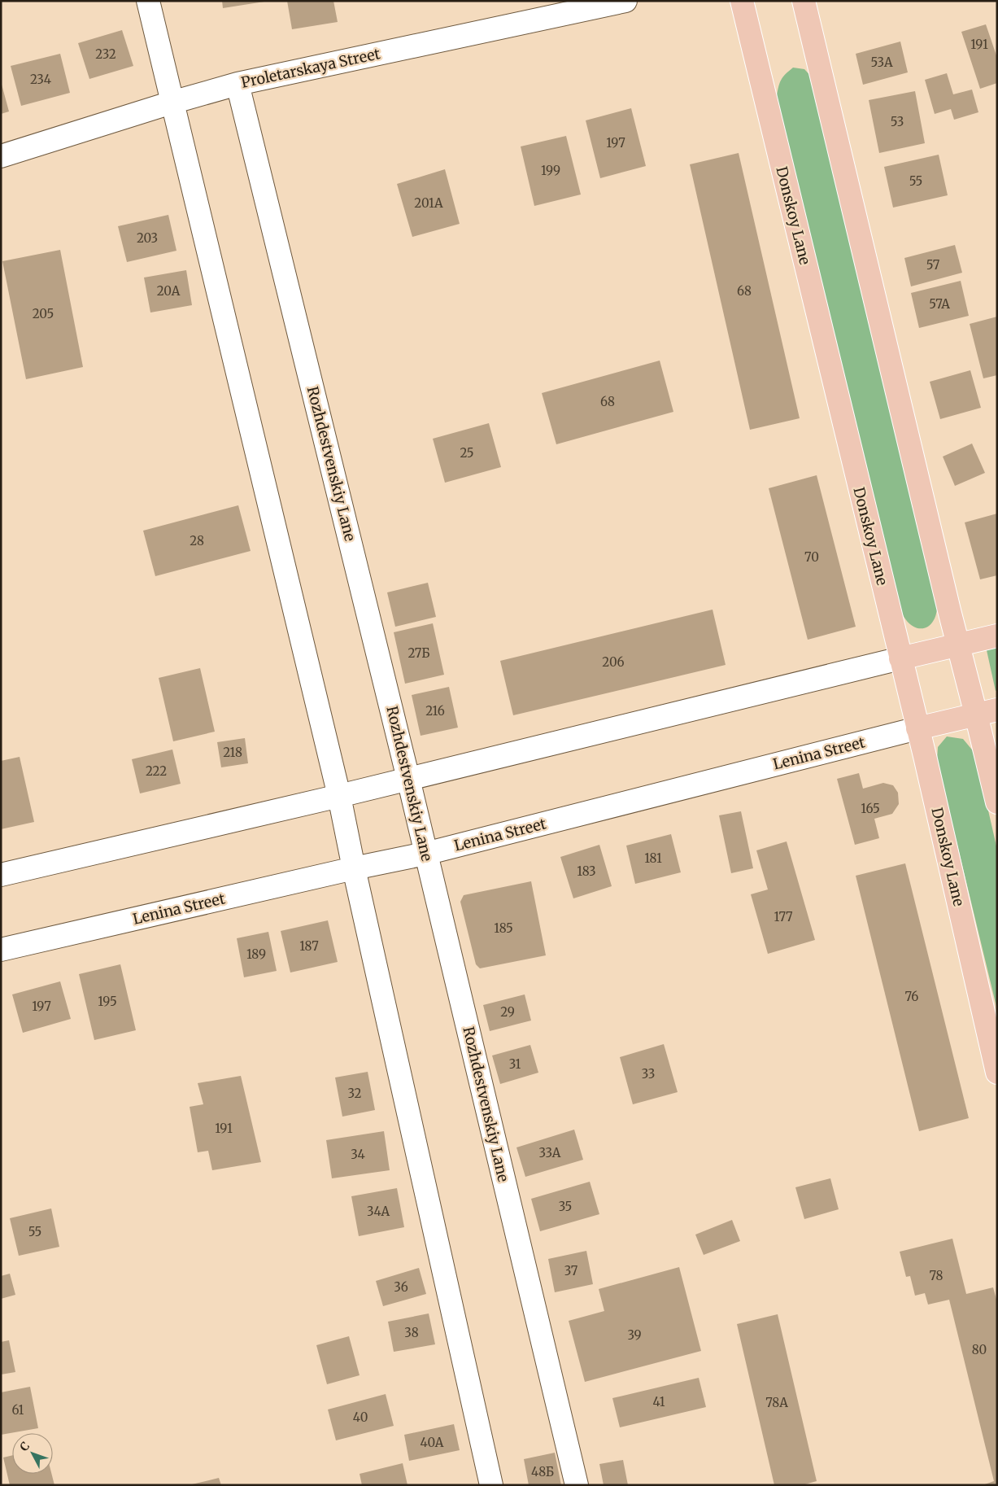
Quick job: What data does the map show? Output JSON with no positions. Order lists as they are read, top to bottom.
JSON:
{
  "streets": {
    "main road": ["Donskoy Lane", "Lenina Street"],
    "street": ["Proletarskaya Street", "Rozhdestvenskiy Lane"]
  },
  "crossings": [
    ["Proletarskaya Street", "Rozhdestvenskiy Lane"],
    ["Donskoy Lane", "Lenina Street"],
    ["Rozhdestvenskiy Lane", "Lenina Street"]
  ],
  "house_numbers": [
    "191",
    "232",
    "53А",
    "234",
    "53",
    "197",
    "199",
    "55",
    "201А",
    "203",
    "57",
    "20А",
    "68",
    "57А",
    "205",
    "68",
    "25",
    "28",
    "70",
    "27Б",
    "206",
    "216",
    "218",
    "222",
    "165",
    "181",
    "183",
    "177",
    "185",
    "187",
    "189",
    "76",
    "195",
    "197",
    "29",
    "31",
    "33",
    "32",
    "191",
    "33А",
    "34",
    "35",
    "34А",
    "55",
    "37",
    "78",
    "36",
    "38",
    "39",
    "80",
    "41",
    "78А",
    "61",
    "40",
    "40А",
    "48Б"
  ],
  "north": "top left"
}
